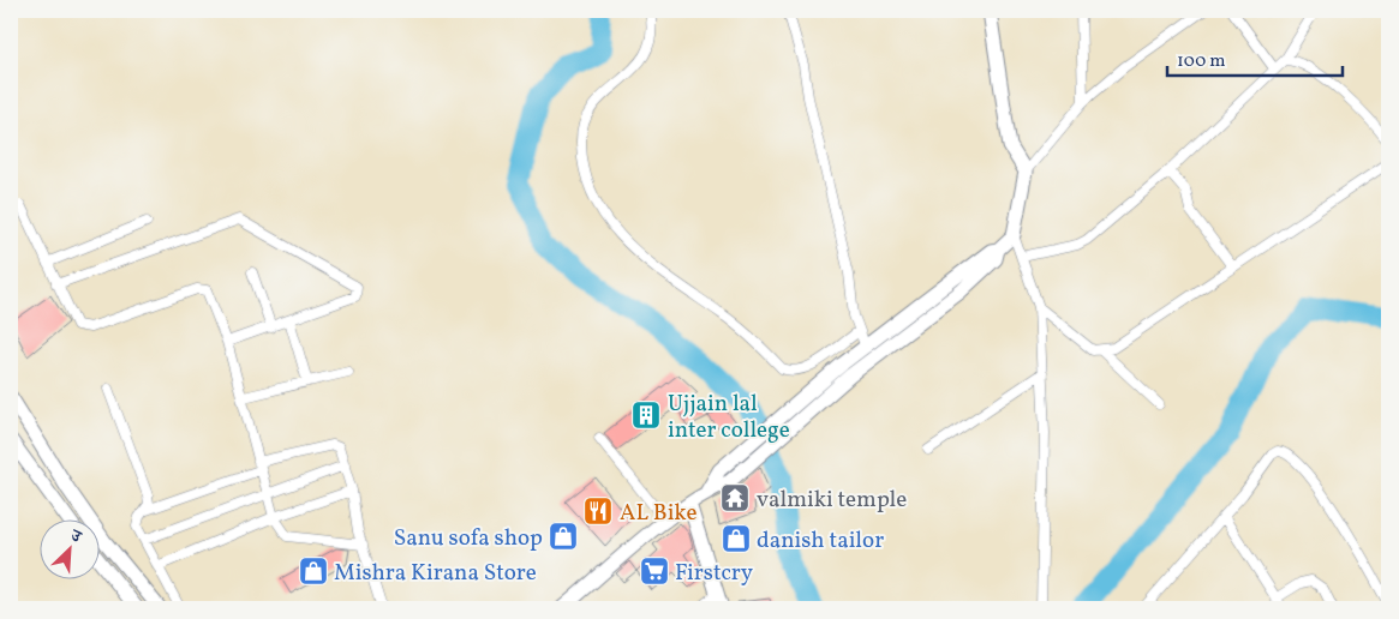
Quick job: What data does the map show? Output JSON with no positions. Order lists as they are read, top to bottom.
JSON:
{
  "places": {
    "building": ["Ujjain lal inter college"],
    "temple": ["valmiki temple"],
    "restaurant": ["AL Bike"],
    "shop": ["Sanu sofa shop", "danish tailor", "Mishra Kirana Store"],
    "supermarket": ["Firstcry"]
  },
  "scale_bar": "100 m",
  "north": "top right"
}
